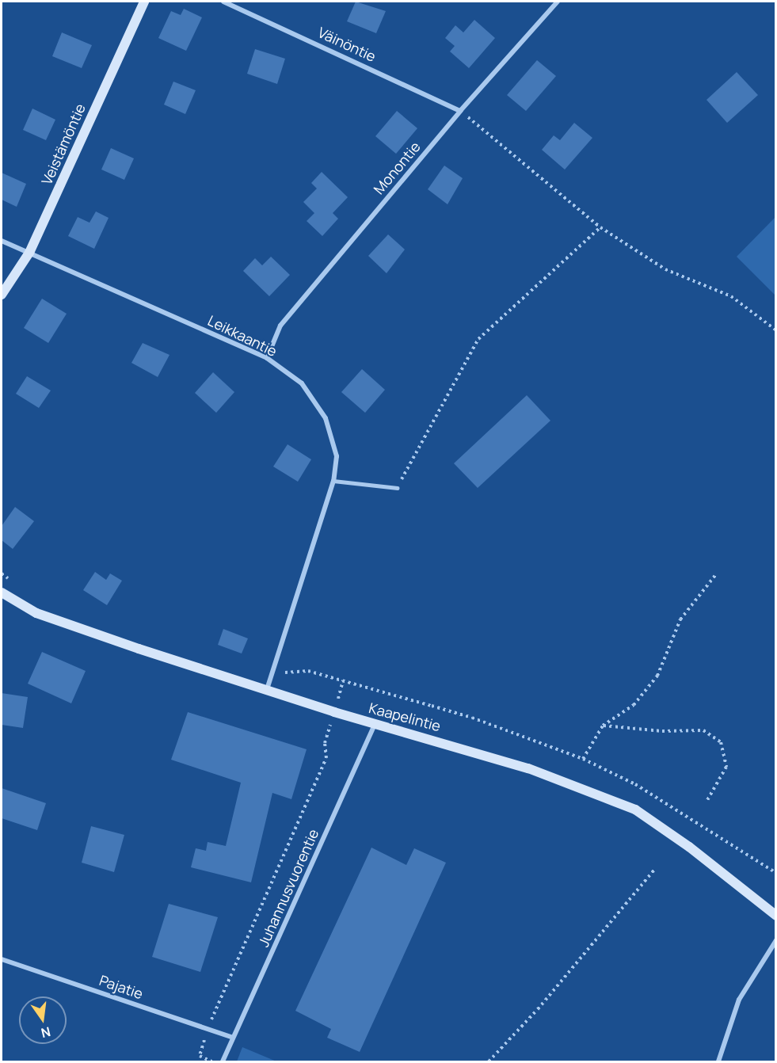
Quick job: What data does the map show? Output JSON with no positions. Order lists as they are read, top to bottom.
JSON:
{
  "streets": {
    "street": [
      "Väinöntie",
      "Veistämöntie",
      "Monontie",
      "Leikkaantie",
      "Kaapelintie",
      "Juhannusvuorentie",
      "Pajatie"
    ]
  },
  "crossings": [
    ["Väinöntie", "Monontie"],
    ["Veistämöntie", "Leikkaantie"],
    ["Monontie", "Leikkaantie"],
    ["Leikkaantie", "Kaapelintie"],
    ["Kaapelintie", "Juhannusvuorentie"],
    ["Juhannusvuorentie", "Pajatie"]
  ],
  "north": "bottom"
}
